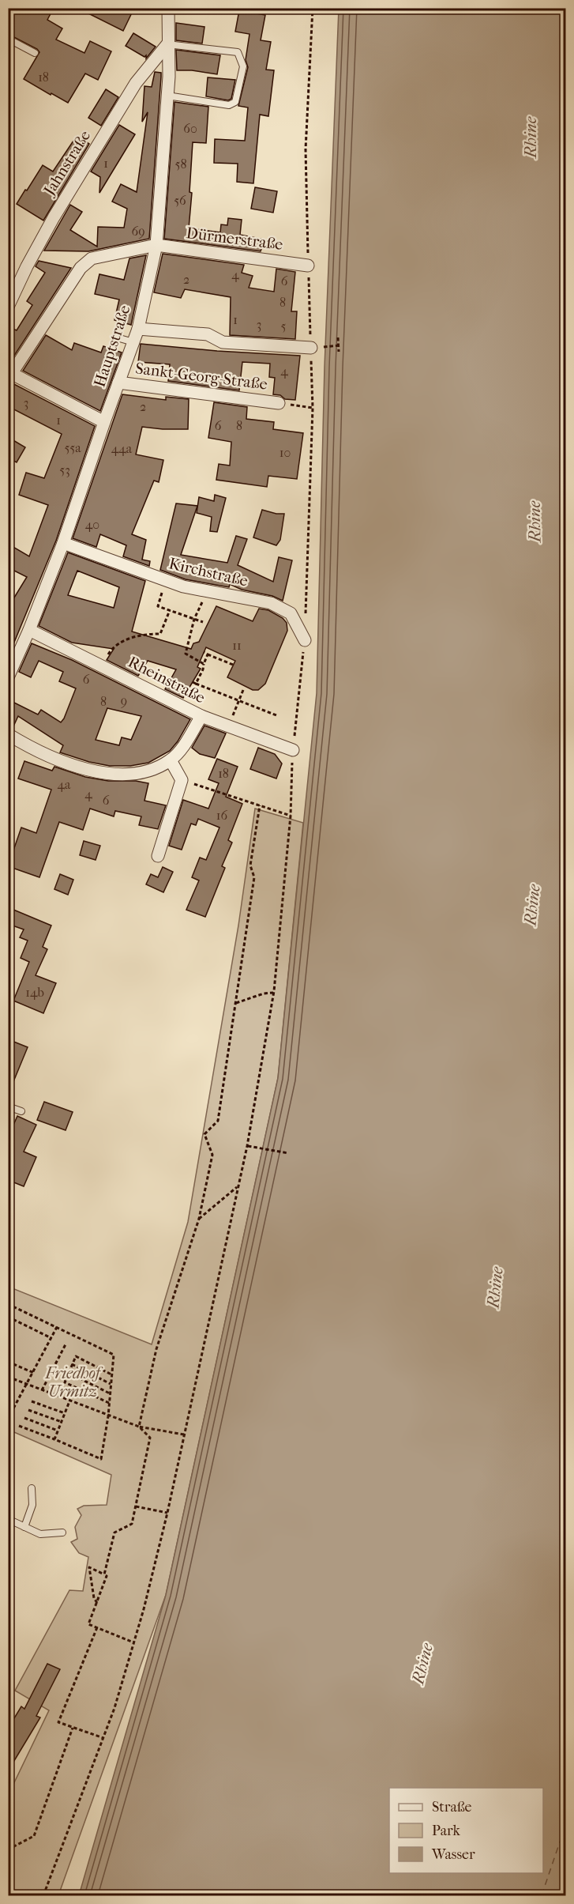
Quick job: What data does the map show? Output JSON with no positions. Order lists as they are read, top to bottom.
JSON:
{
  "streets": {
    "street": [
      "Jahnstraße",
      "Dürmerstraße",
      "Hauptstraße",
      "Sankt-Georg-Straße",
      "Kirchstraße",
      "Rheinstraße"
    ]
  },
  "crossings": [
    ["Jahnstraße", "Hauptstraße"],
    ["Dürmerstraße", "Hauptstraße"],
    ["Hauptstraße", "Sankt-Georg-Straße"],
    ["Hauptstraße", "Kirchstraße"],
    ["Hauptstraße", "Rheinstraße"]
  ],
  "water": ["Rhine"],
  "parks": ["Friedhof Urmitz"],
  "house_numbers": [
    "18",
    "60",
    "1",
    "58",
    "56",
    "69",
    "4",
    "2",
    "6",
    "8",
    "1",
    "3",
    "5",
    "4",
    "3",
    "2",
    "1",
    "6",
    "8",
    "55a",
    "44a",
    "10",
    "53",
    "40",
    "11",
    "6",
    "9",
    "8",
    "18",
    "4a",
    "4",
    "6",
    "16",
    "14b"
  ],
  "legend": ["Straße", "Park", "Wasser"]
}
